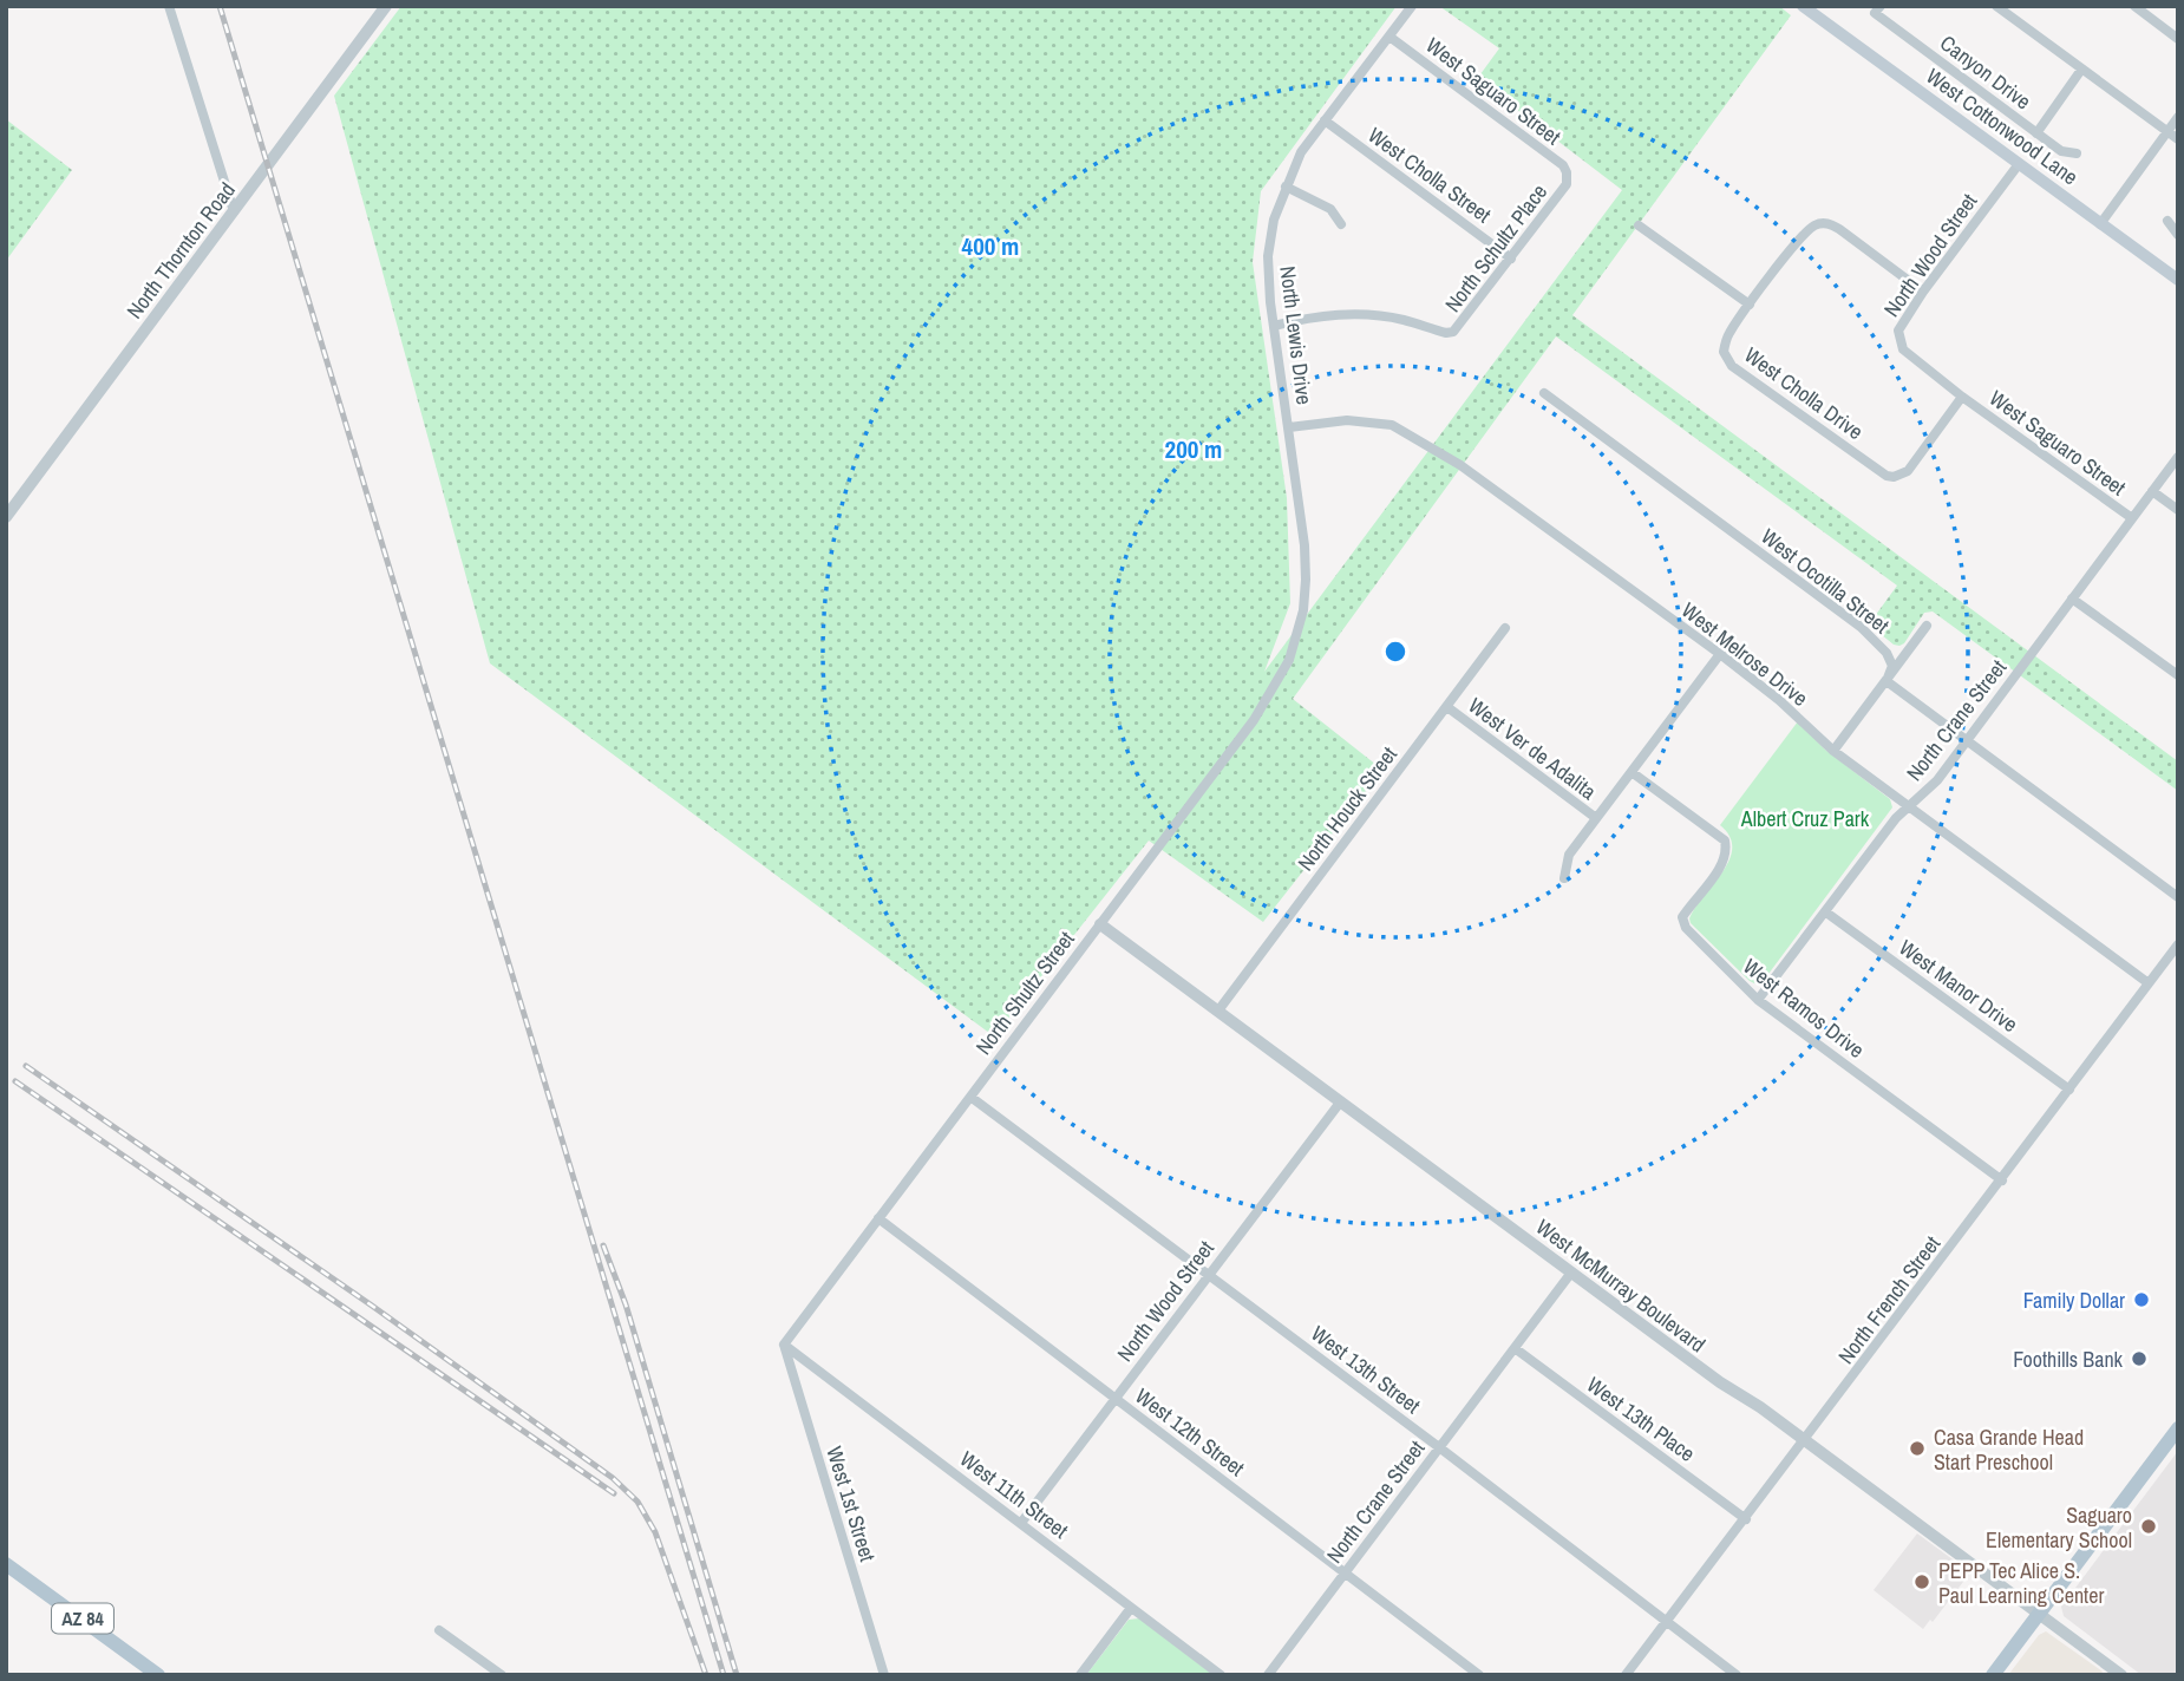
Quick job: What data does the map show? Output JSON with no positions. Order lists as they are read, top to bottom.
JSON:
{
  "streets": {
    "main road": ["West Cottonwood Lane", "AZ 84"],
    "street": [
      "Canyon Drive",
      "West Saguaro Street",
      "West Cholla Street",
      "North Schultz Place",
      "North Thornton Road",
      "North Wood Street",
      "North Lewis Drive",
      "West Cholla Drive",
      "West Ocotilla Street",
      "West Melrose Drive",
      "North Crane Street",
      "West Ver de Adalita",
      "North Houck Street",
      "West Manor Drive",
      "North Shultz Street",
      "West Ramos Drive",
      "West McMurray Boulevard",
      "North French Street",
      "West 13th Street",
      "West 13th Place",
      "West 12th Street",
      "West 11th Street",
      "West 1st Street"
    ]
  },
  "crossings": [
    ["West Saguaro Street", "North Schultz Place"],
    ["West Saguaro Street", "North Wood Street"],
    ["West Saguaro Street", "North Lewis Drive"],
    ["West Saguaro Street", "West Cholla Drive"],
    ["West Saguaro Street", "North Crane Street"],
    ["West Cottonwood Lane", "North Wood Street"],
    ["West Cholla Street", "North Schultz Place"],
    ["West Cholla Street", "North Lewis Drive"],
    ["North Schultz Place", "North Lewis Drive"],
    ["North Wood Street", "West Cholla Drive"],
    ["North Wood Street", "West McMurray Boulevard"],
    ["North Wood Street", "West 13th Street"],
    ["North Wood Street", "West 12th Street"],
    ["North Wood Street", "West 11th Street"],
    ["North Lewis Drive", "West Melrose Drive"],
    ["North Lewis Drive", "North Shultz Street"],
    ["West Melrose Drive", "North Crane Street"],
    ["West Melrose Drive", "North French Street"],
    ["North Crane Street", "West Manor Drive"],
    ["North Crane Street", "West Ramos Drive"],
    ["North Crane Street", "West McMurray Boulevard"],
    ["North Crane Street", "West 13th Street"],
    ["North Crane Street", "West 13th Place"],
    ["North Crane Street", "West 12th Street"],
    ["West Ver de Adalita", "North Houck Street"],
    ["North Houck Street", "West McMurray Boulevard"],
    ["West Manor Drive", "North French Street"],
    ["North Shultz Street", "West McMurray Boulevard"],
    ["North Shultz Street", "West 13th Street"],
    ["North Shultz Street", "West 12th Street"],
    ["North Shultz Street", "West 11th Street"],
    ["North Shultz Street", "West 1st Street"],
    ["West Ramos Drive", "North French Street"],
    ["West McMurray Boulevard", "North French Street"],
    ["North French Street", "West 13th Street"],
    ["North French Street", "West 13th Place"],
    ["West 11th Street", "West 1st Street"]
  ],
  "parks": ["Albert Cruz Park"],
  "places": [
    "Family Dollar",
    "Foothills Bank",
    "Casa Grande Head Start Preschool",
    "Saguaro Elementary School",
    "PEPP Tec Alice S. Paul Learning Center"
  ],
  "rings": ["400 m", "200 m"]
}
